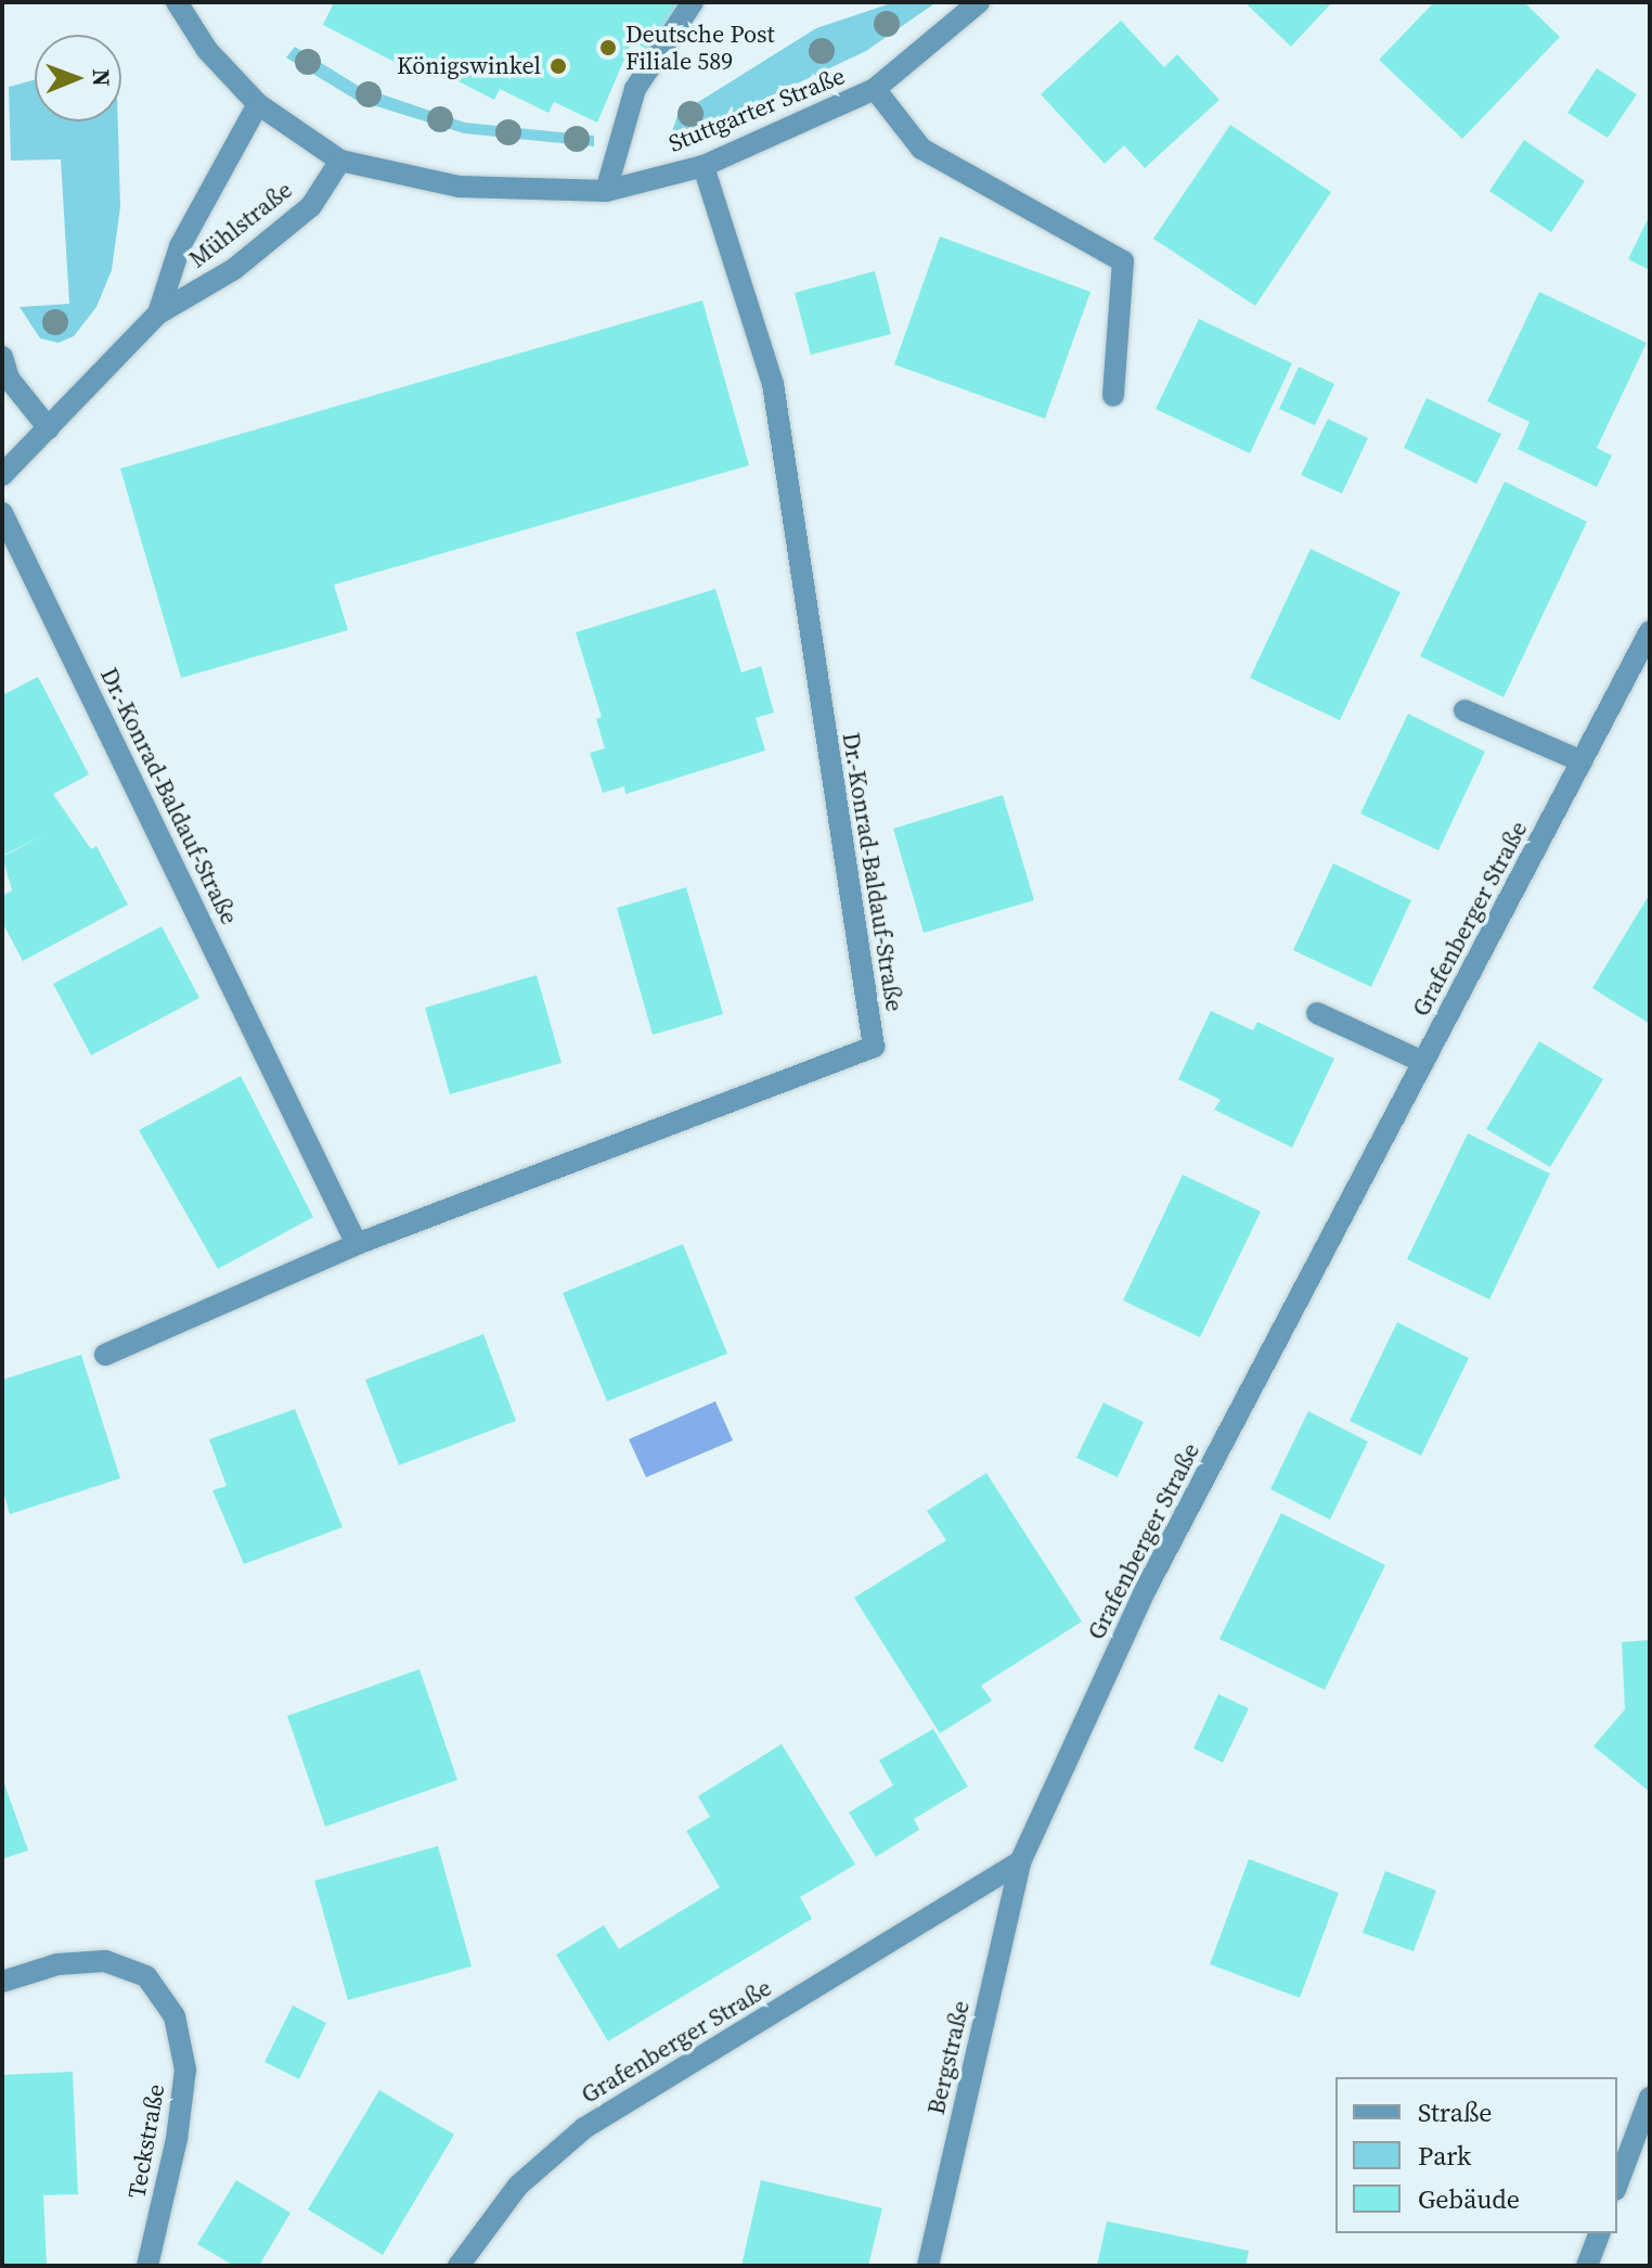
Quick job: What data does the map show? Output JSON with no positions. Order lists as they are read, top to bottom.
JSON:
{
  "streets": {
    "street": [
      "Stuttgarter Straße",
      "Mühlstraße",
      "Dr.-Konrad-Baldauf-Straße",
      "Grafenberger Straße",
      "Bergstraße",
      "Teckstraße"
    ]
  },
  "crossings": [
    ["Stuttgarter Straße", "Mühlstraße"],
    ["Stuttgarter Straße", "Dr.-Konrad-Baldauf-Straße"],
    ["Grafenberger Straße", "Bergstraße"]
  ],
  "places": ["Deutsche Post Filiale 589", "Königswinkel"],
  "legend": ["Straße", "Park", "Gebäude"],
  "north": "right"
}
